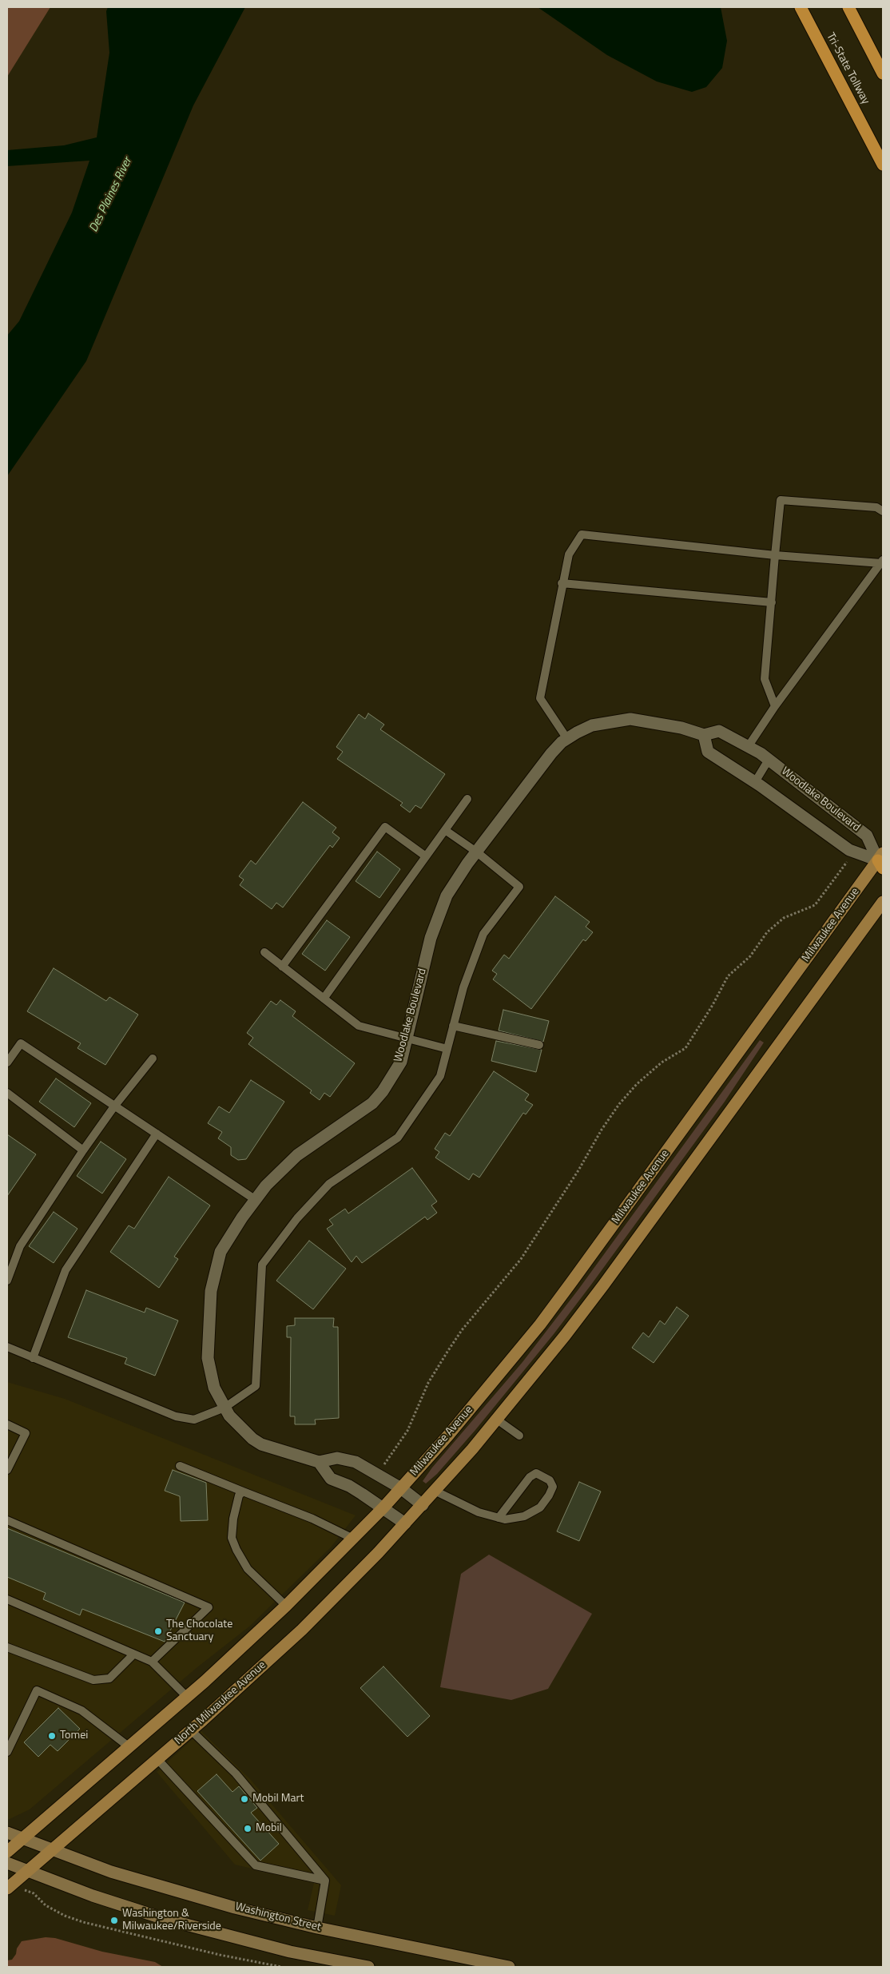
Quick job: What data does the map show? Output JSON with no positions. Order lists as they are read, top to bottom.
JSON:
{
  "streets": {
    "highway": ["Tri-State Tollway"],
    "main road": ["Milwaukee Avenue", "North Milwaukee Avenue", "Washington Street"],
    "street": ["Woodlake Boulevard"]
  },
  "crossings": [
    ["Woodlake Boulevard", "Milwaukee Avenue"],
    ["North Milwaukee Avenue", "Washington Street"]
  ],
  "water": ["Des Plaines River"],
  "places": [
    "The Chocolate Sanctuary",
    "Tomei",
    "Mobil Mart",
    "Mobil",
    "Washington & Milwaukee/Riverside"
  ]
}
